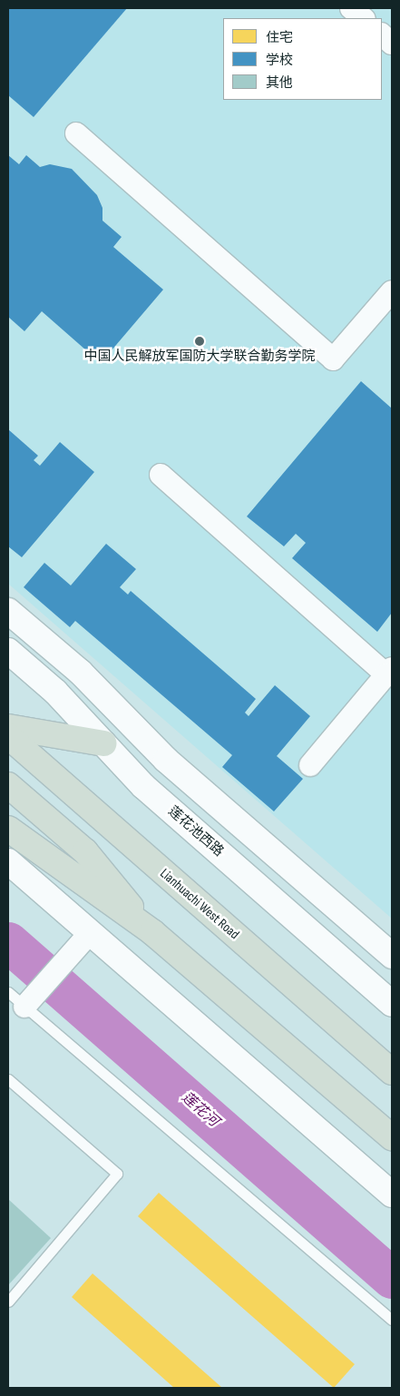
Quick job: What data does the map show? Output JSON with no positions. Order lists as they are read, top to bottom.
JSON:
{
  "streets": {
    "highway": ["Lianhuachi West Road"],
    "street": ["莲花池西路"]
  },
  "water": ["莲花河"],
  "places": ["中国人民解放军国防大学联合勤务学院"],
  "legend": ["住宅", "学校", "其他"]
}
